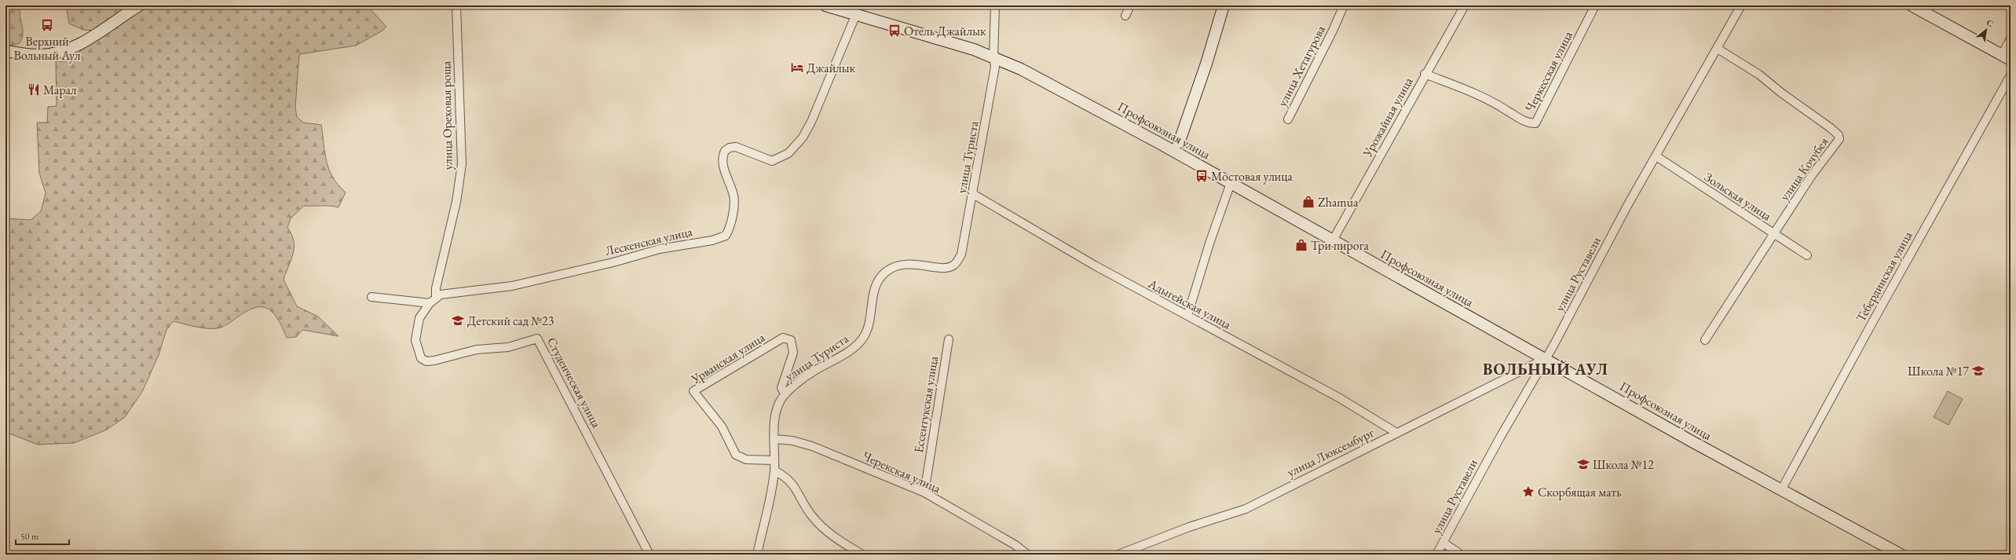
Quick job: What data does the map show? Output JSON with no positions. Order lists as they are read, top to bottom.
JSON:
{
  "streets": {
    "street": [
      "улица Хетагурова",
      "Черкесская улица",
      "улица Ореховая роща",
      "Урожайная улица",
      "Профсоюзная улица",
      "улица Туриста",
      "улица Кочубея",
      "Зольская улица",
      "Лескенская улица",
      "улица Руставели",
      "Тебердинская улица",
      "Адыгейская улица",
      "Урванская улица",
      "Студенческая улица",
      "Ессентукская улица",
      "улица Люксембург",
      "Черекская улица"
    ]
  },
  "crossings": [
    ["Черкесская улица", "Урожайная улица"],
    ["улица Ореховая роща", "Лескенская улица"],
    ["улица Ореховая роща", "Студенческая улица"],
    ["Урожайная улица", "Профсоюзная улица"],
    ["Профсоюзная улица", "улица Туриста"],
    ["Профсоюзная улица", "Лескенская улица"],
    ["Профсоюзная улица", "улица Руставели"],
    ["Профсоюзная улица", "Тебердинская улица"],
    ["Профсоюзная улица", "улица Люксембург"],
    ["улица Туриста", "Адыгейская улица"],
    ["улица Туриста", "Урванская улица"],
    ["улица Туриста", "Черекская улица"],
    ["улица Кочубея", "Зольская улица"],
    ["улица Кочубея", "улица Руставели"],
    ["Зольская улица", "улица Руставели"],
    ["Лескенская улица", "Студенческая улица"],
    ["улица Руставели", "улица Люксембург"],
    ["Адыгейская улица", "улица Люксембург"],
    ["Ессентукская улица", "Черекская улица"]
  ],
  "districts": ["ВОЛЬНЫЙ АУЛ"],
  "places": {
    "bus stop": ["Верхний Вольный Аул", "Отель Джайлык", "Мостовая улица"],
    "hotel": ["Джайлык"],
    "restaurant": ["Марал"],
    "shop": ["Zhamua", "Три пирога"],
    "school or university": ["Детский сад №23", "Школа №17", "Школа №12"],
    "place": ["Скорбящая мать"]
  },
  "scale_bar": "50 m",
  "north": "top right"
}
